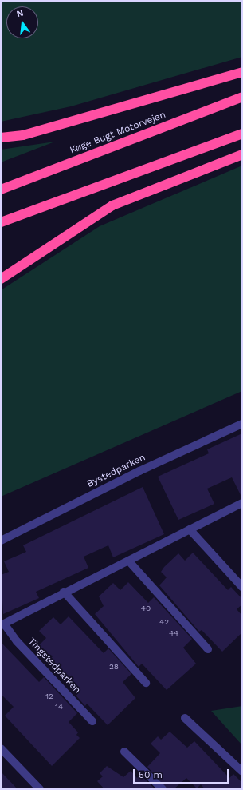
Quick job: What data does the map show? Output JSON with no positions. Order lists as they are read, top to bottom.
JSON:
{
  "streets": {
    "highway": ["Køge Bugt Motorvejen"],
    "street": ["Bystedparken", "Tingstedparken"]
  },
  "house_numbers": [
    "40",
    "42",
    "44",
    "28",
    "12",
    "14"
  ],
  "scale_bar": "50 m",
  "north": "top"
}
